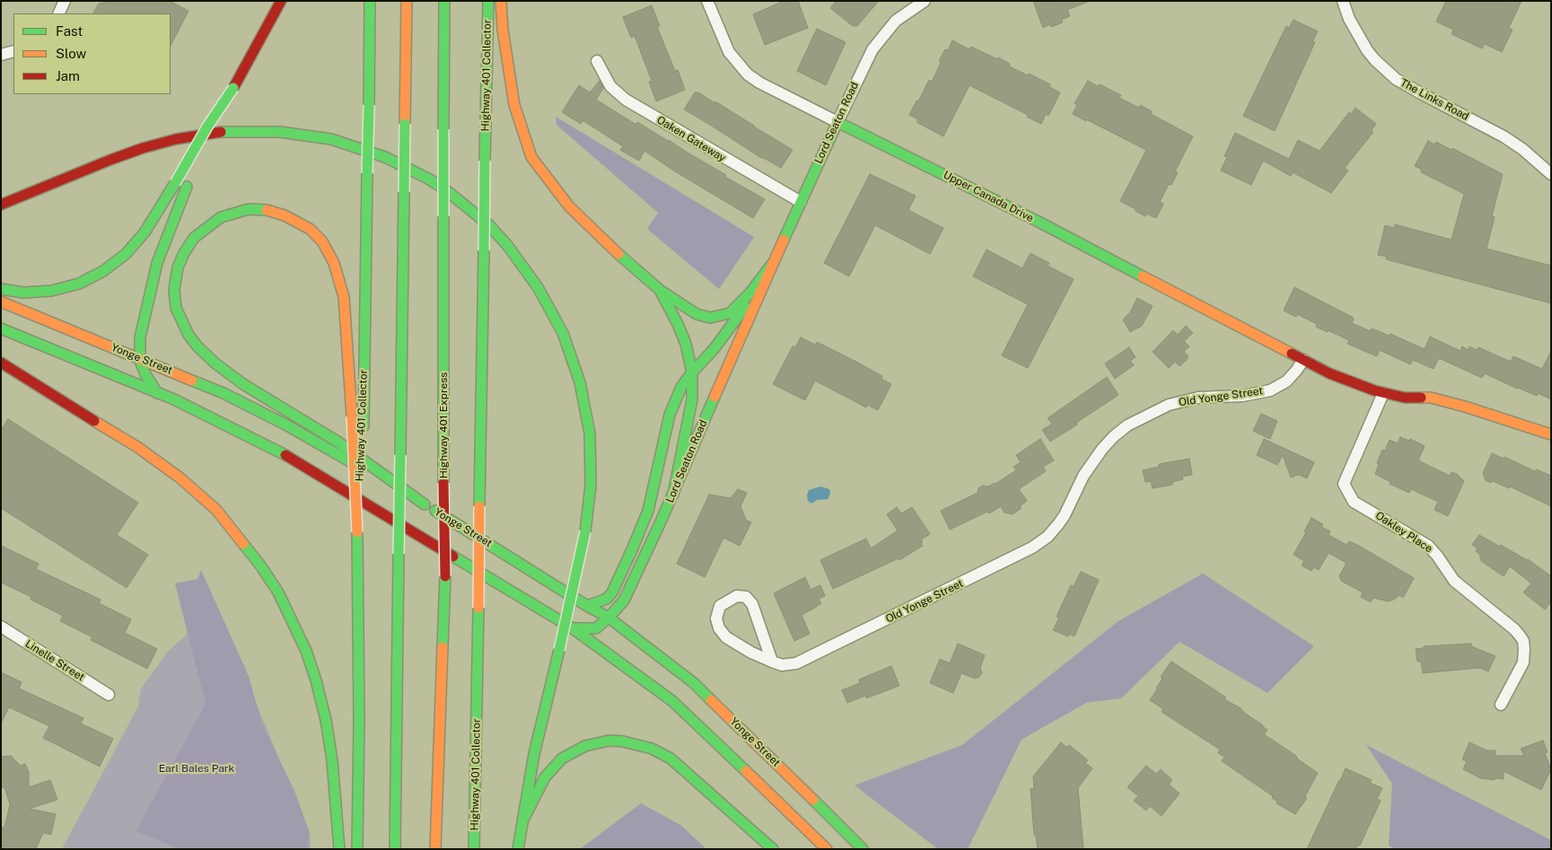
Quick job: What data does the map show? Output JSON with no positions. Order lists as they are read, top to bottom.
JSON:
{
  "streets": {
    "main road": [
      "Highway 401 Collector",
      "Lord Seaton Road",
      "Upper Canada Drive",
      "Yonge Street",
      "Highway 401 Express"
    ],
    "street": [
      "The Links Road",
      "Oaken Gateway",
      "Old Yonge Street",
      "Oakley Place",
      "Linelle Street"
    ]
  },
  "crossings": [
    ["Lord Seaton Road", "Oaken Gateway"],
    ["Lord Seaton Road", "Upper Canada Drive"],
    ["Lord Seaton Road", "Yonge Street"],
    ["Upper Canada Drive", "Old Yonge Street"]
  ],
  "parks": ["Earl Bales Park"],
  "legend": ["Fast", "Slow", "Jam"]
}
